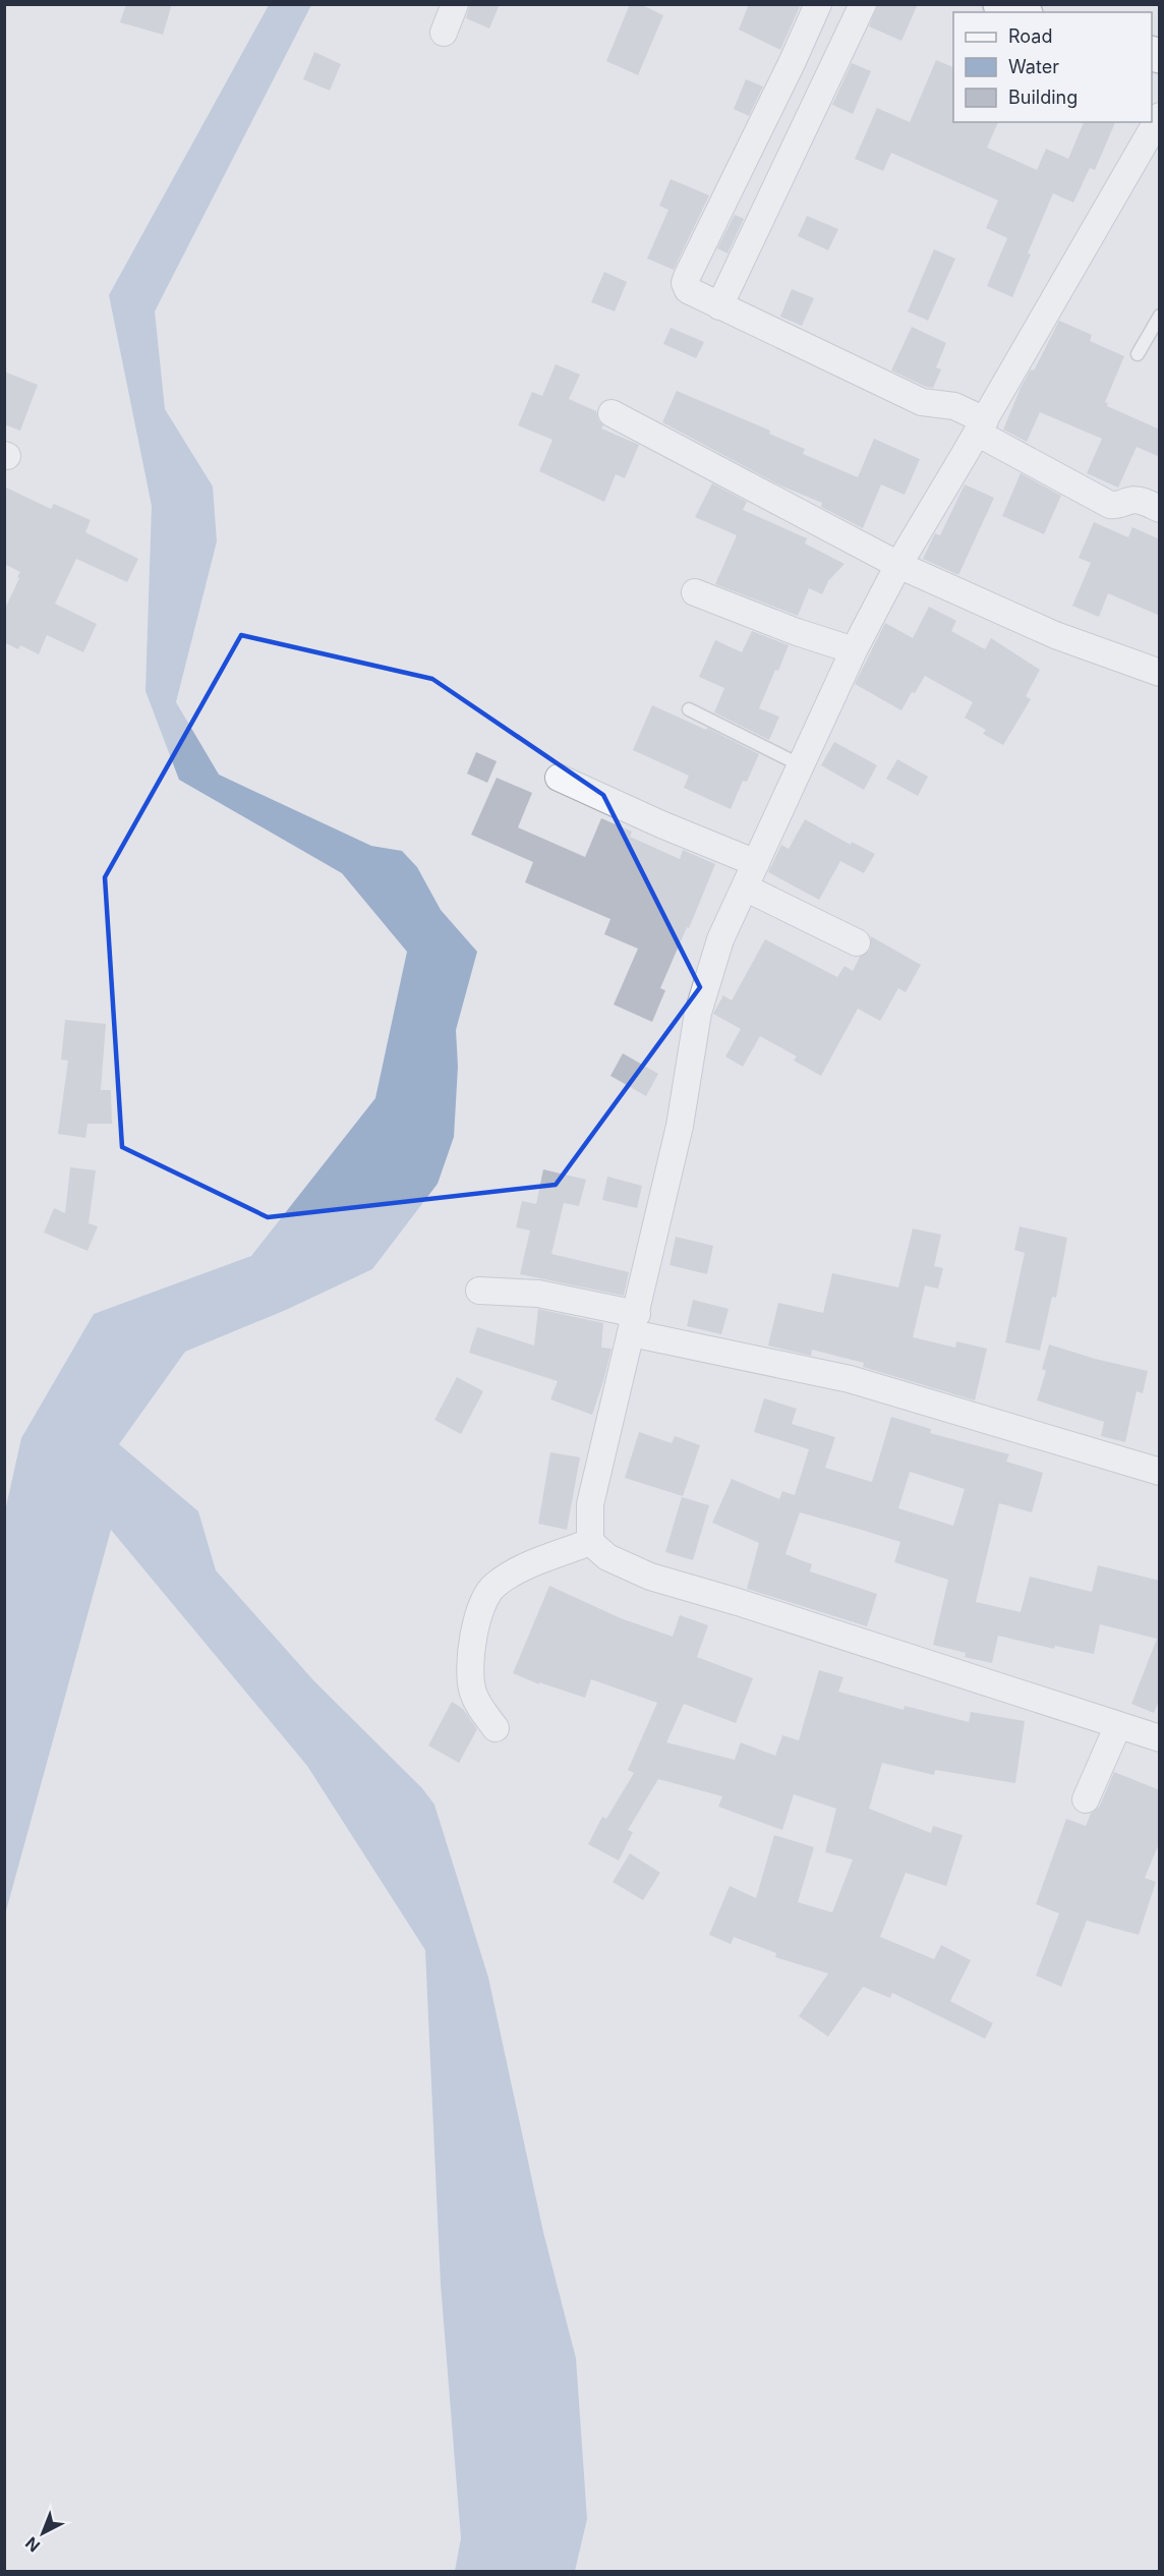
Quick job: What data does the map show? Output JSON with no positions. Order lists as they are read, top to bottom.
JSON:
{
  "legend": ["Road", "Water", "Building"],
  "north": "bottom left"
}
